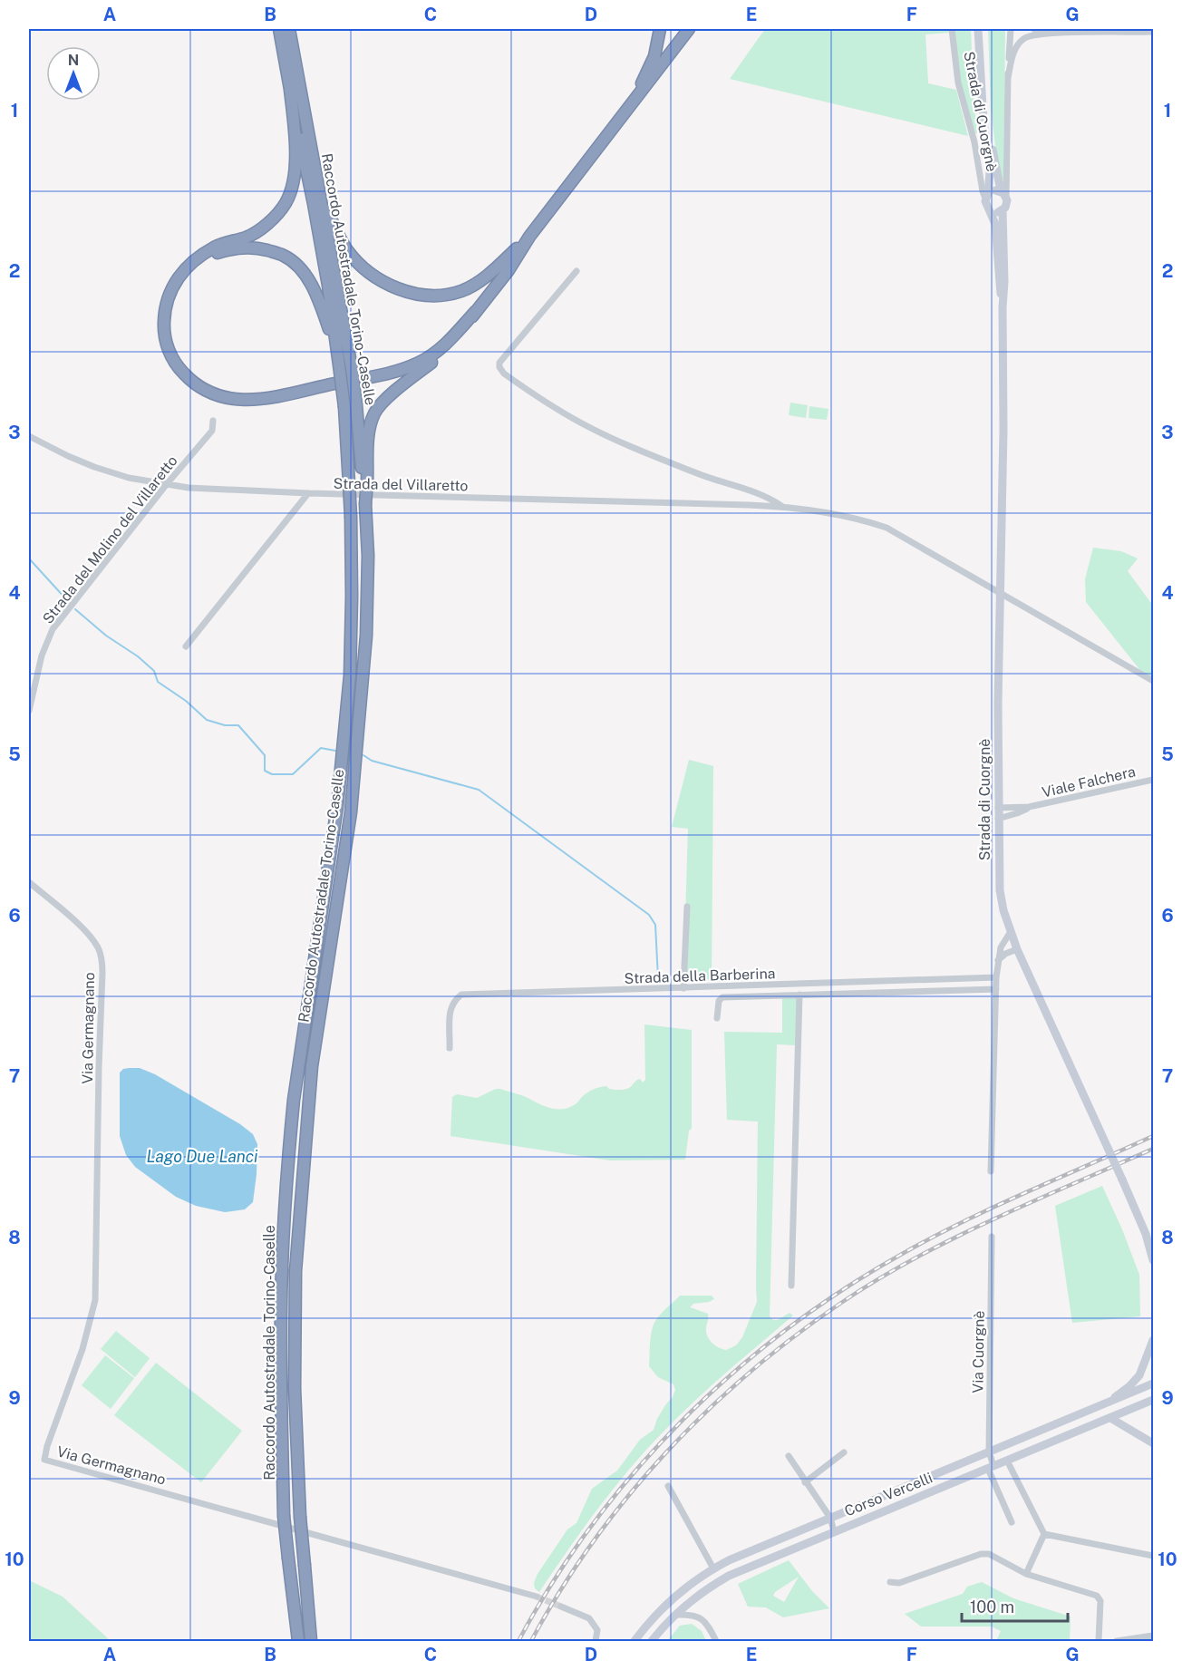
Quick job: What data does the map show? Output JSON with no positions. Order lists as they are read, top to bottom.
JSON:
{
  "streets": {
    "highway": ["Raccordo Autostradale Torino-Caselle"],
    "main road": ["Strada di Cuorgnè", "Corso Vercelli"],
    "street": [
      "Strada del Villaretto",
      "Strada del Molino del Villaretto",
      "Viale Falchera",
      "Strada della Barberina",
      "Via Germagnano",
      "Via Cuorgnè"
    ]
  },
  "crossings": [
    ["Strada di Cuorgnè", "Strada del Villaretto"],
    ["Strada di Cuorgnè", "Viale Falchera"],
    ["Strada del Villaretto", "Strada del Molino del Villaretto"],
    ["Via Cuorgnè", "Corso Vercelli"]
  ],
  "water": ["Lago Due Lanci"],
  "scale_bar": "100 m",
  "north": "top",
  "grid": {
    "columns": [
      "A",
      "B",
      "C",
      "D",
      "E",
      "F",
      "G"
    ],
    "rows": [
      "1",
      "2",
      "3",
      "4",
      "5",
      "6",
      "7",
      "8",
      "9",
      "10"
    ]
  }
}
